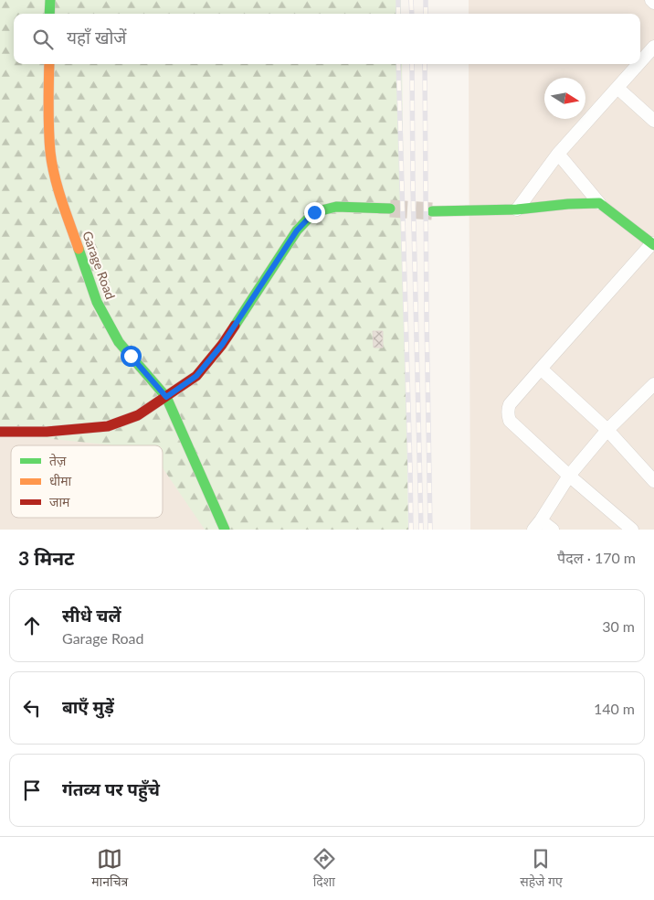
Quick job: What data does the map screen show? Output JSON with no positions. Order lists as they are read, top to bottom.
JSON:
{
  "streets": {
    "street": ["Garage Road"]
  },
  "legend": ["तेज़", "धीमा", "जाम"],
  "north": "right",
  "page": {
    "search": "यहाँ खोजें",
    "heading": ["3 मिनट", "पैदल · 170 m"],
    "list": [
      ["सीधे चलें", "Garage Road", "30 m"],
      ["बाएँ मुड़ें", "140 m"],
      "गंतव्य पर पहुँचे"
    ],
    "nav": ["मानचित्र", "दिशा", "सहेजे गए"]
  }
}
